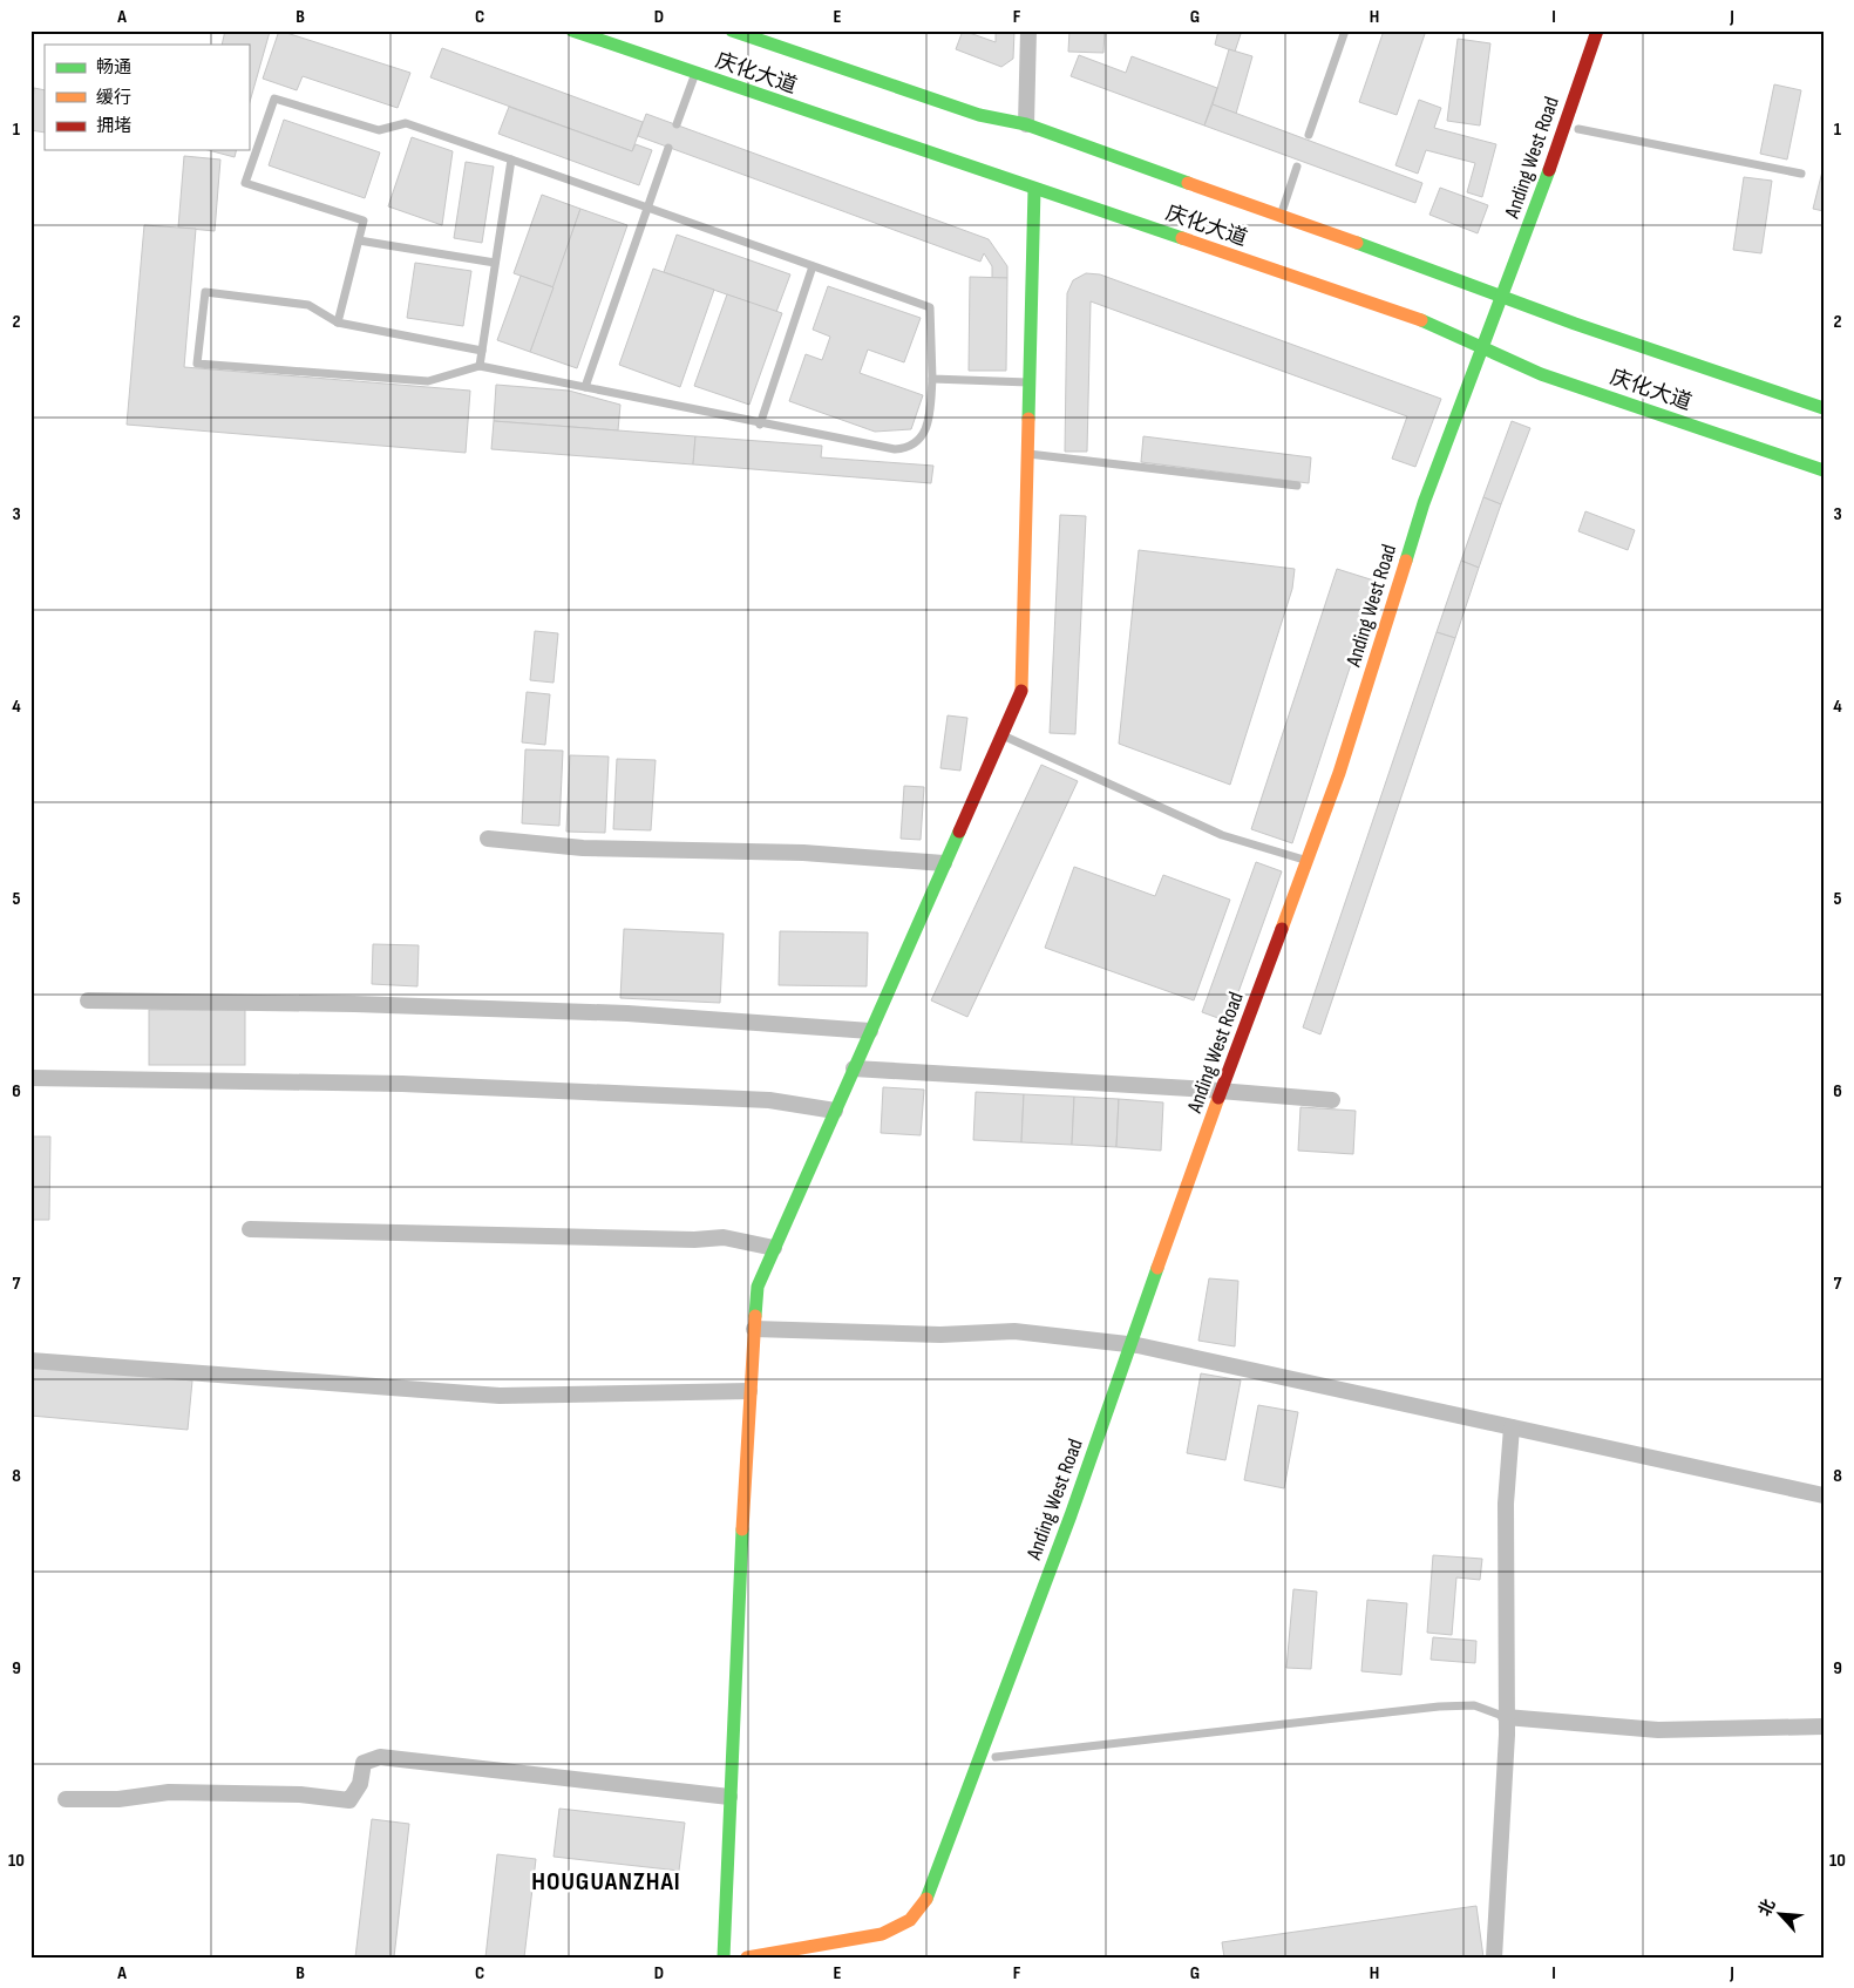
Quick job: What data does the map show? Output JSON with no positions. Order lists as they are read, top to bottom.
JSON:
{
  "streets": {
    "main road": ["庆化大道", "Anding West Road"]
  },
  "crossings": [
    ["庆化大道", "Anding West Road"]
  ],
  "districts": ["HOUGUANZHAI"],
  "legend": ["畅通", "缓行", "拥堵"],
  "north": "top left",
  "grid": {
    "columns": [
      "A",
      "B",
      "C",
      "D",
      "E",
      "F",
      "G",
      "H",
      "I",
      "J"
    ],
    "rows": [
      "1",
      "2",
      "3",
      "4",
      "5",
      "6",
      "7",
      "8",
      "9",
      "10"
    ]
  }
}
